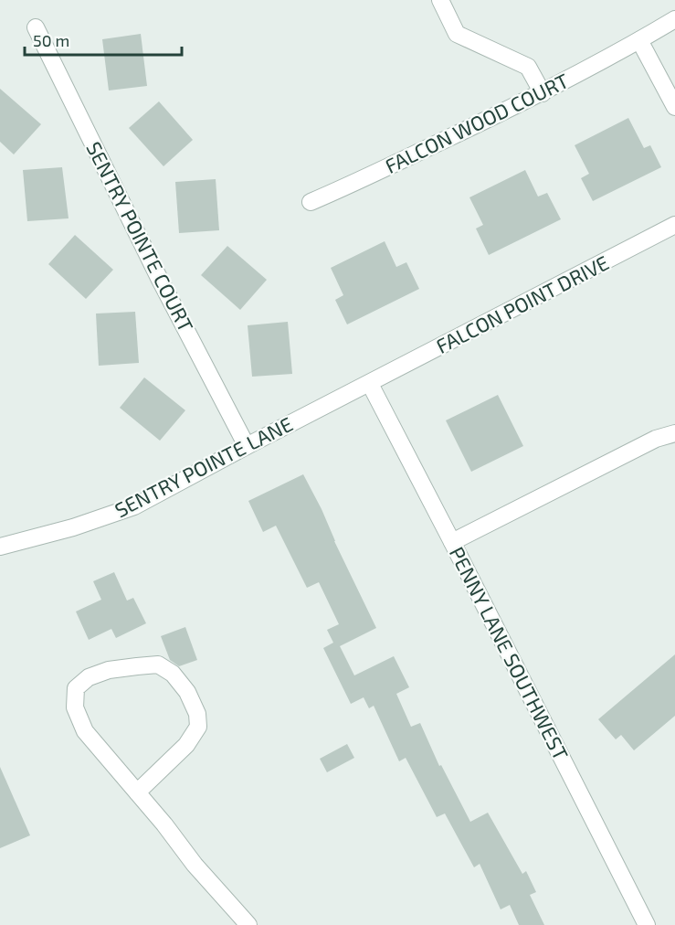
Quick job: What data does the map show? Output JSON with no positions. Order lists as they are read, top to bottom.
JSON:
{
  "streets": {
    "street": [
      "FALCON WOOD COURT",
      "SENTRY POINTE COURT",
      "FALCON POINT DRIVE",
      "SENTRY POINTE LANE",
      "PENNY LANE SOUTHWEST"
    ]
  },
  "crossings": [
    ["SENTRY POINTE COURT", "SENTRY POINTE LANE"],
    ["FALCON POINT DRIVE", "SENTRY POINTE LANE"],
    ["FALCON POINT DRIVE", "PENNY LANE SOUTHWEST"],
    ["SENTRY POINTE LANE", "PENNY LANE SOUTHWEST"]
  ],
  "scale_bar": "50 m"
}
